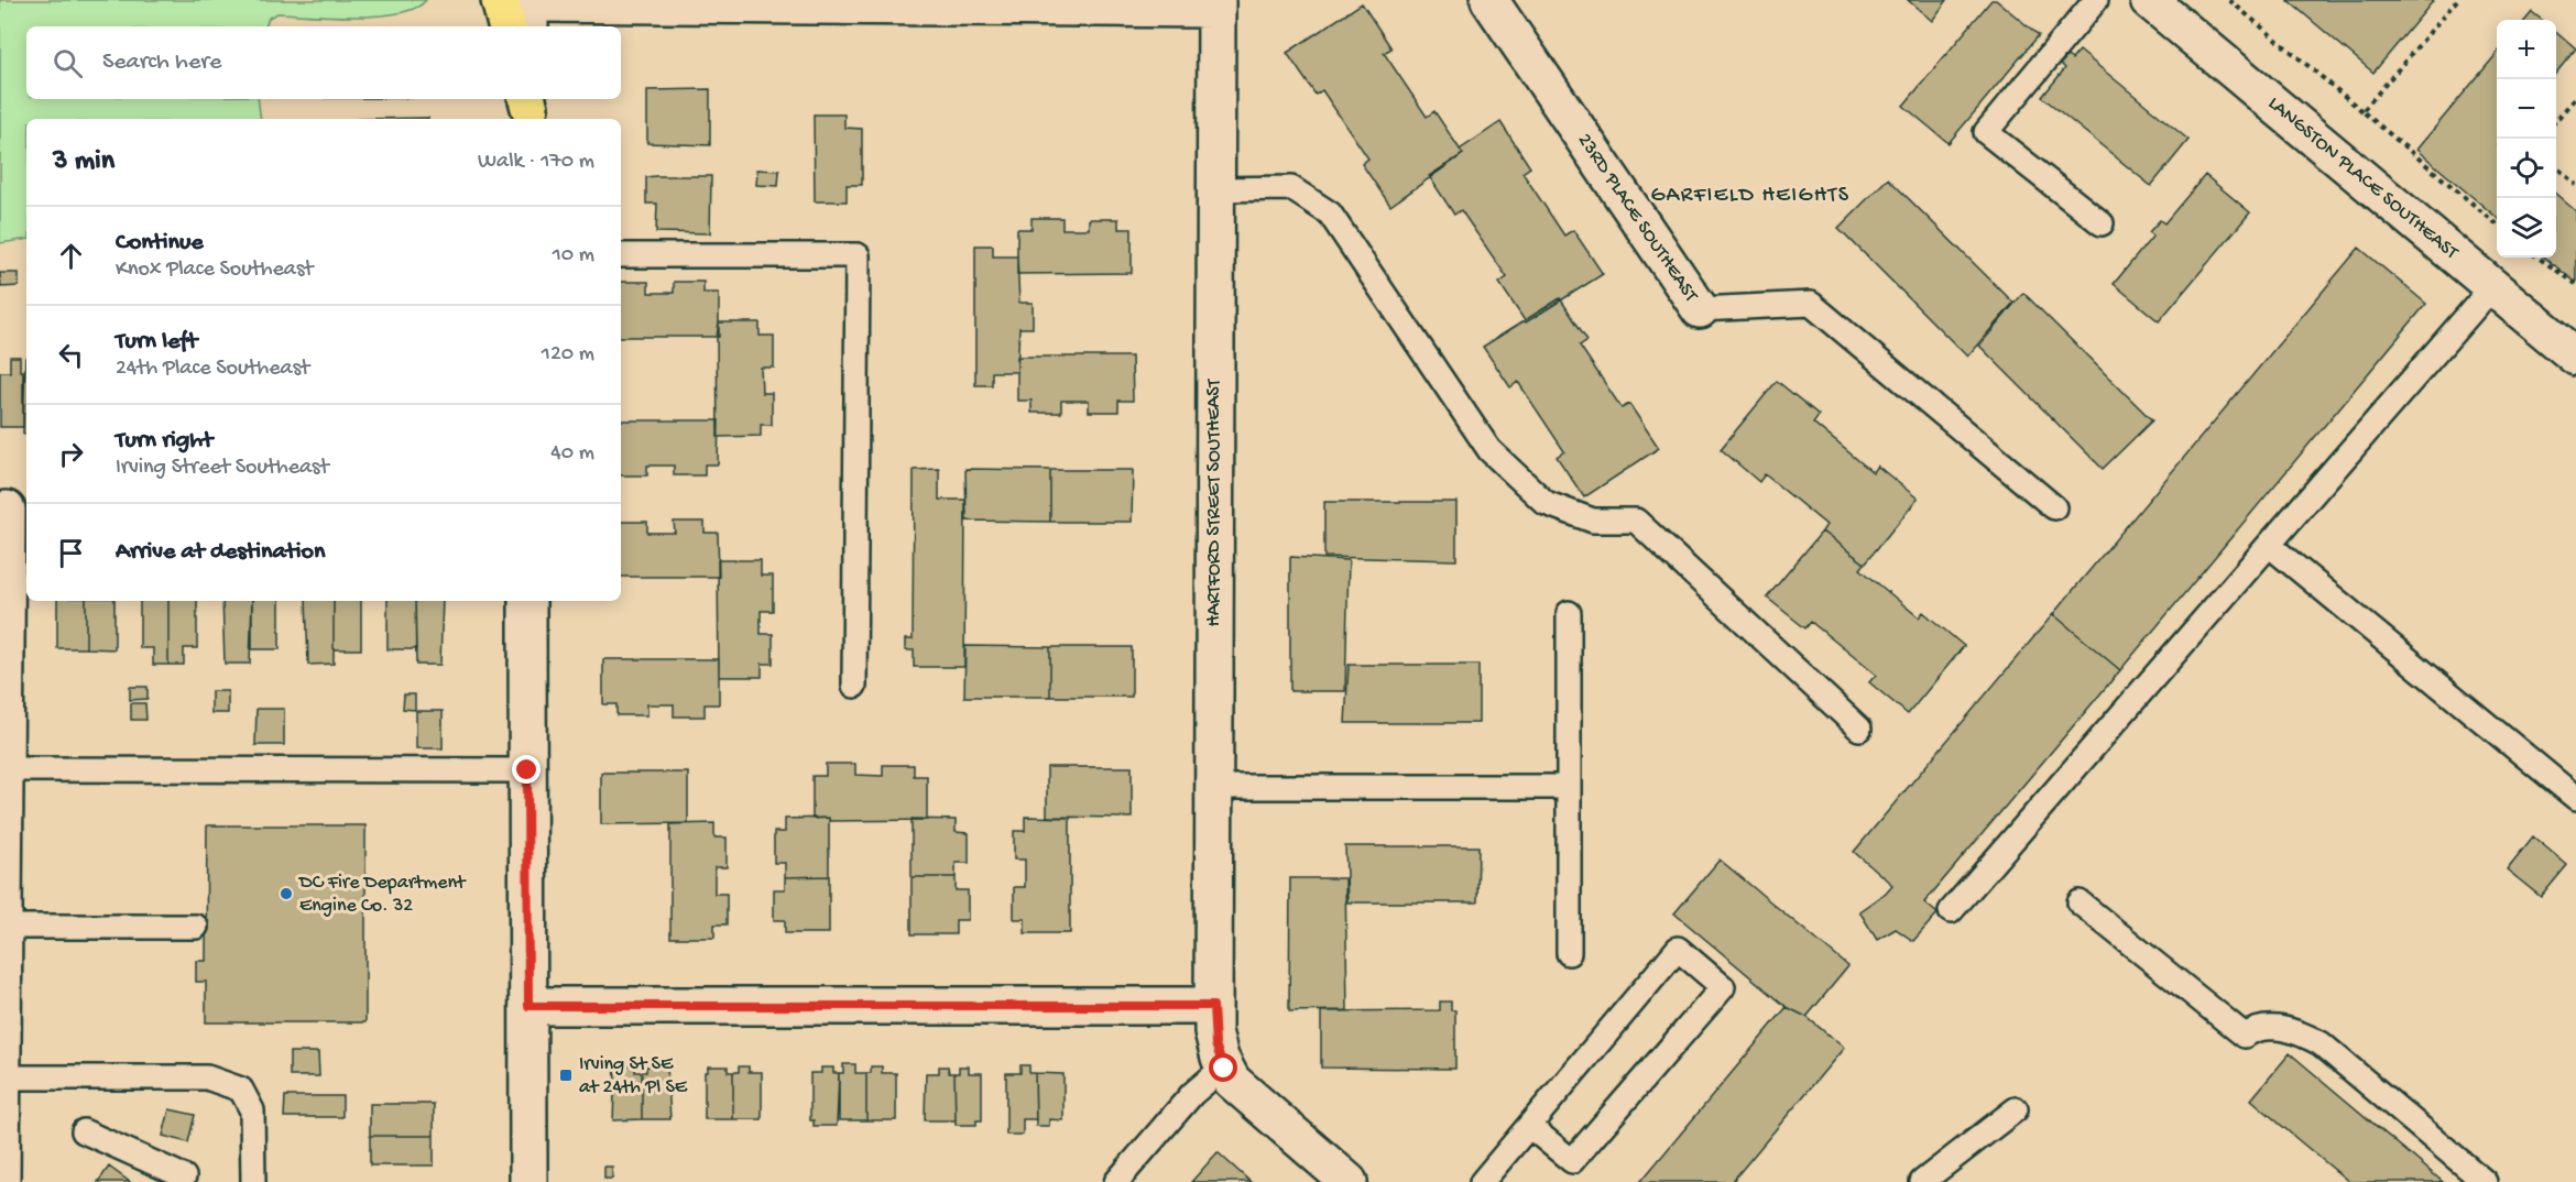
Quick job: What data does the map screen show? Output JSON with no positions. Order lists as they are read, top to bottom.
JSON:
{
  "streets": {
    "street": ["LANGSTON PLACE SOUTHEAST", "23RD PLACE SOUTHEAST", "HARTFORD STREET SOUTHEAST"]
  },
  "districts": ["GARFIELD HEIGHTS"],
  "places": {
    "other": ["DC Fire Department Engine Co. 32"],
    "transit": ["Irving St SE at 24th Pl SE"]
  },
  "page": {
    "map_buttons": ["+", "−"],
    "search": "Search here",
    "heading": ["3 min", "Walk · 170 m"],
    "list": [
      ["Continue", "Knox Place Southeast", "10 m"],
      ["Turn left", "24th Place Southeast", "120 m"],
      ["Turn right", "Irving Street Southeast", "40 m"],
      "Arrive at destination"
    ]
  }
}
